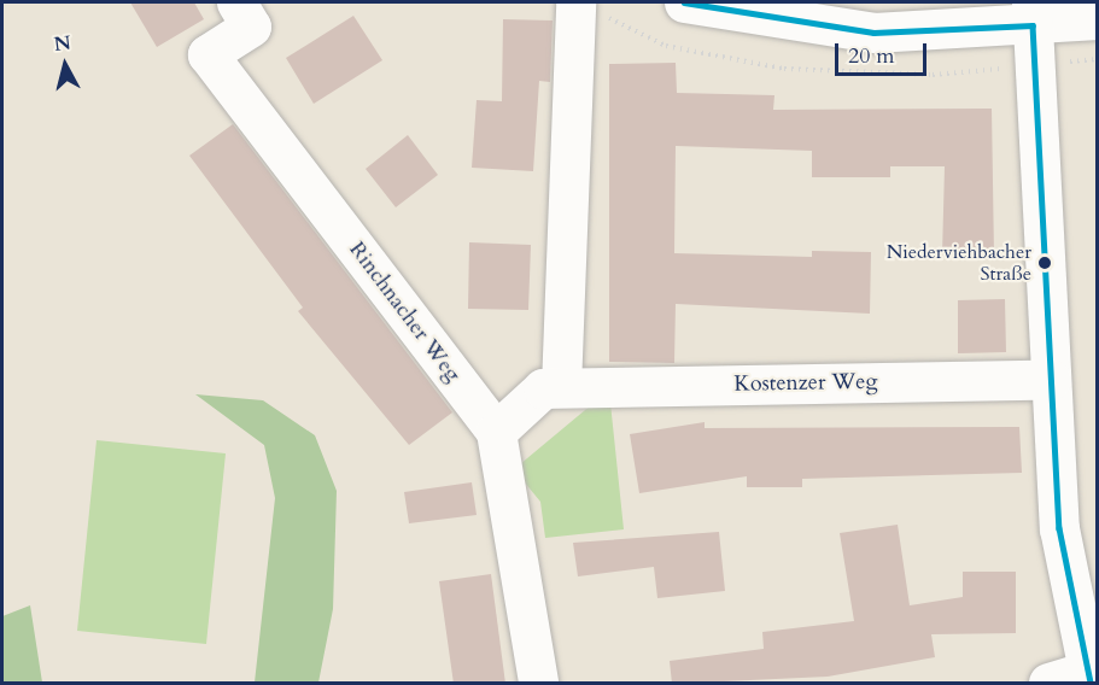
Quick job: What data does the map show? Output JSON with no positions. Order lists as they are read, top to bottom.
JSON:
{
  "streets": {
    "street": ["Rinchnacher Weg", "Kostenzer Weg"]
  },
  "crossings": [
    ["Rinchnacher Weg", "Kostenzer Weg"]
  ],
  "places": ["Niederviehbacher Straße"],
  "scale_bar": "20 m",
  "north": "top"
}
